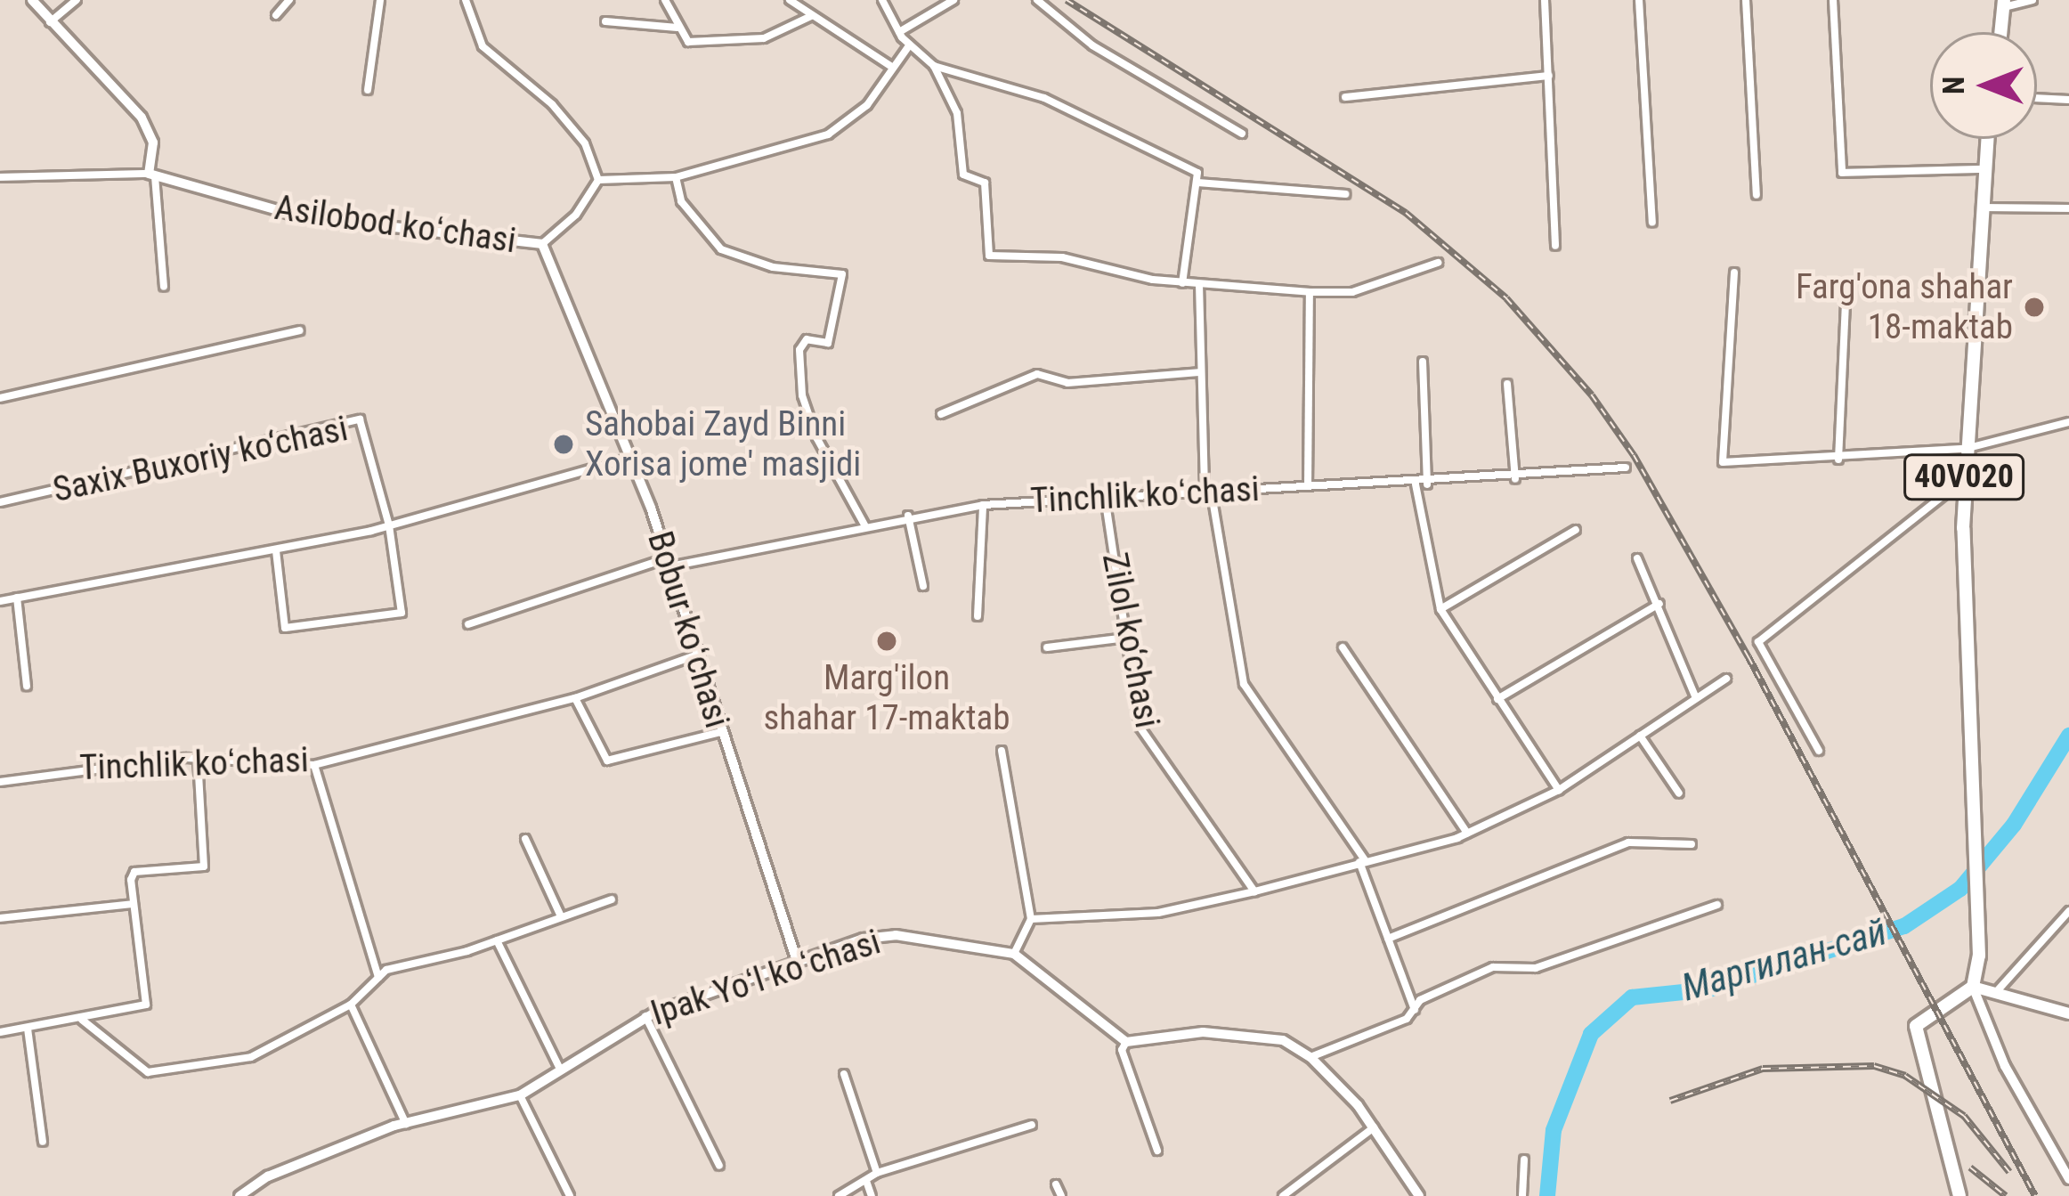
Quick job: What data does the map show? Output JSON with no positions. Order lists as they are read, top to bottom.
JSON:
{
  "streets": {
    "main road": ["40V020"],
    "street": [
      "Asilobod koʻchasi",
      "Saxix Buxoriy ko‘chasi",
      "Tinchlik koʻchasi",
      "Bobur koʻchasi",
      "Zilol ko‘chasi",
      "Ipak Yoʻl koʻchasi"
    ]
  },
  "crossings": [
    ["Asilobod koʻchasi", "Bobur koʻchasi"],
    ["Tinchlik koʻchasi", "Bobur koʻchasi"],
    ["Tinchlik koʻchasi", "Zilol ko‘chasi"],
    ["Bobur koʻchasi", "Ipak Yoʻl koʻchasi"]
  ],
  "water": ["Маргилан-сай"],
  "places": ["Farg'ona shahar 18-maktab", "Sahobai Zayd Binni Xorisa jome' masjidi", "Marg'ilon shahar 17-maktab"],
  "north": "left"
}
